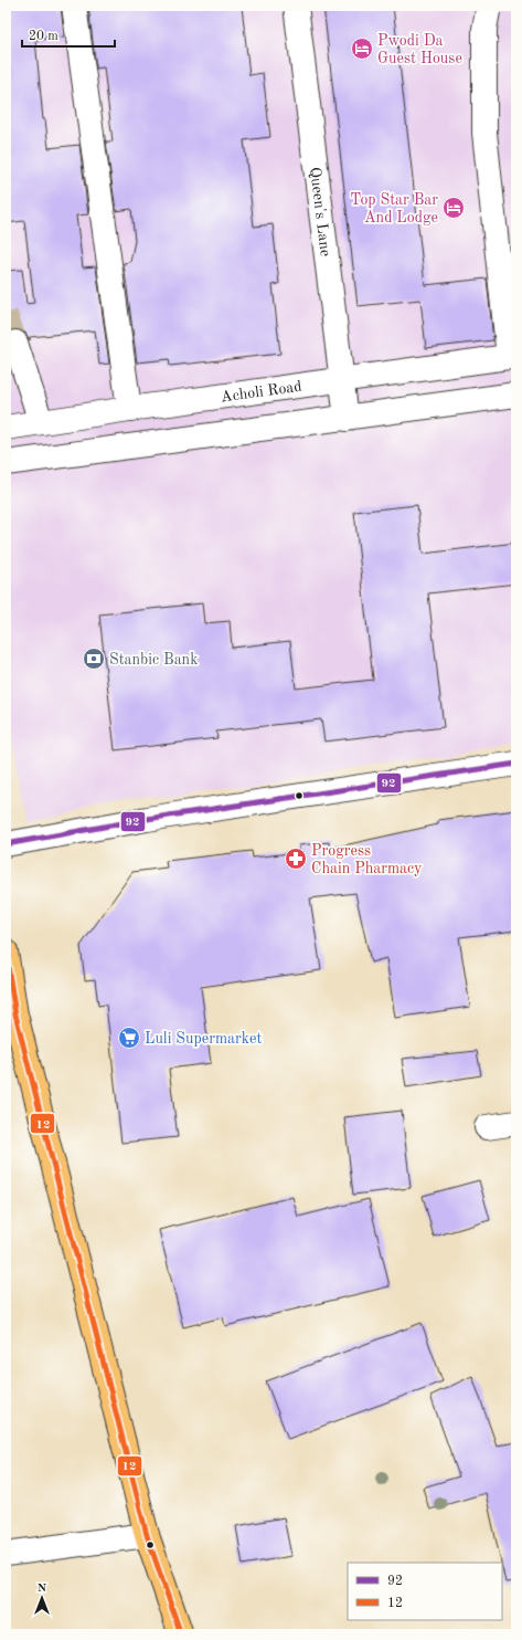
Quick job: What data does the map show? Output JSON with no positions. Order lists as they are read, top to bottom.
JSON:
{
  "streets": {
    "street": ["Queen's Lane", "Acholi Road"]
  },
  "crossings": [
    ["Queen's Lane", "Acholi Road"]
  ],
  "places": {
    "hotel": ["Pwodi Da Guest House", "Top Star Bar And Lodge"],
    "bank": ["Stanbic Bank"],
    "pharmacy": ["Progress Chain Pharmacy"],
    "supermarket": ["Luli Supermarket"]
  },
  "lines": ["transit line 92", "transit line 12"],
  "legend": ["92", "12"],
  "scale_bar": "20 m",
  "north": "top"
}
